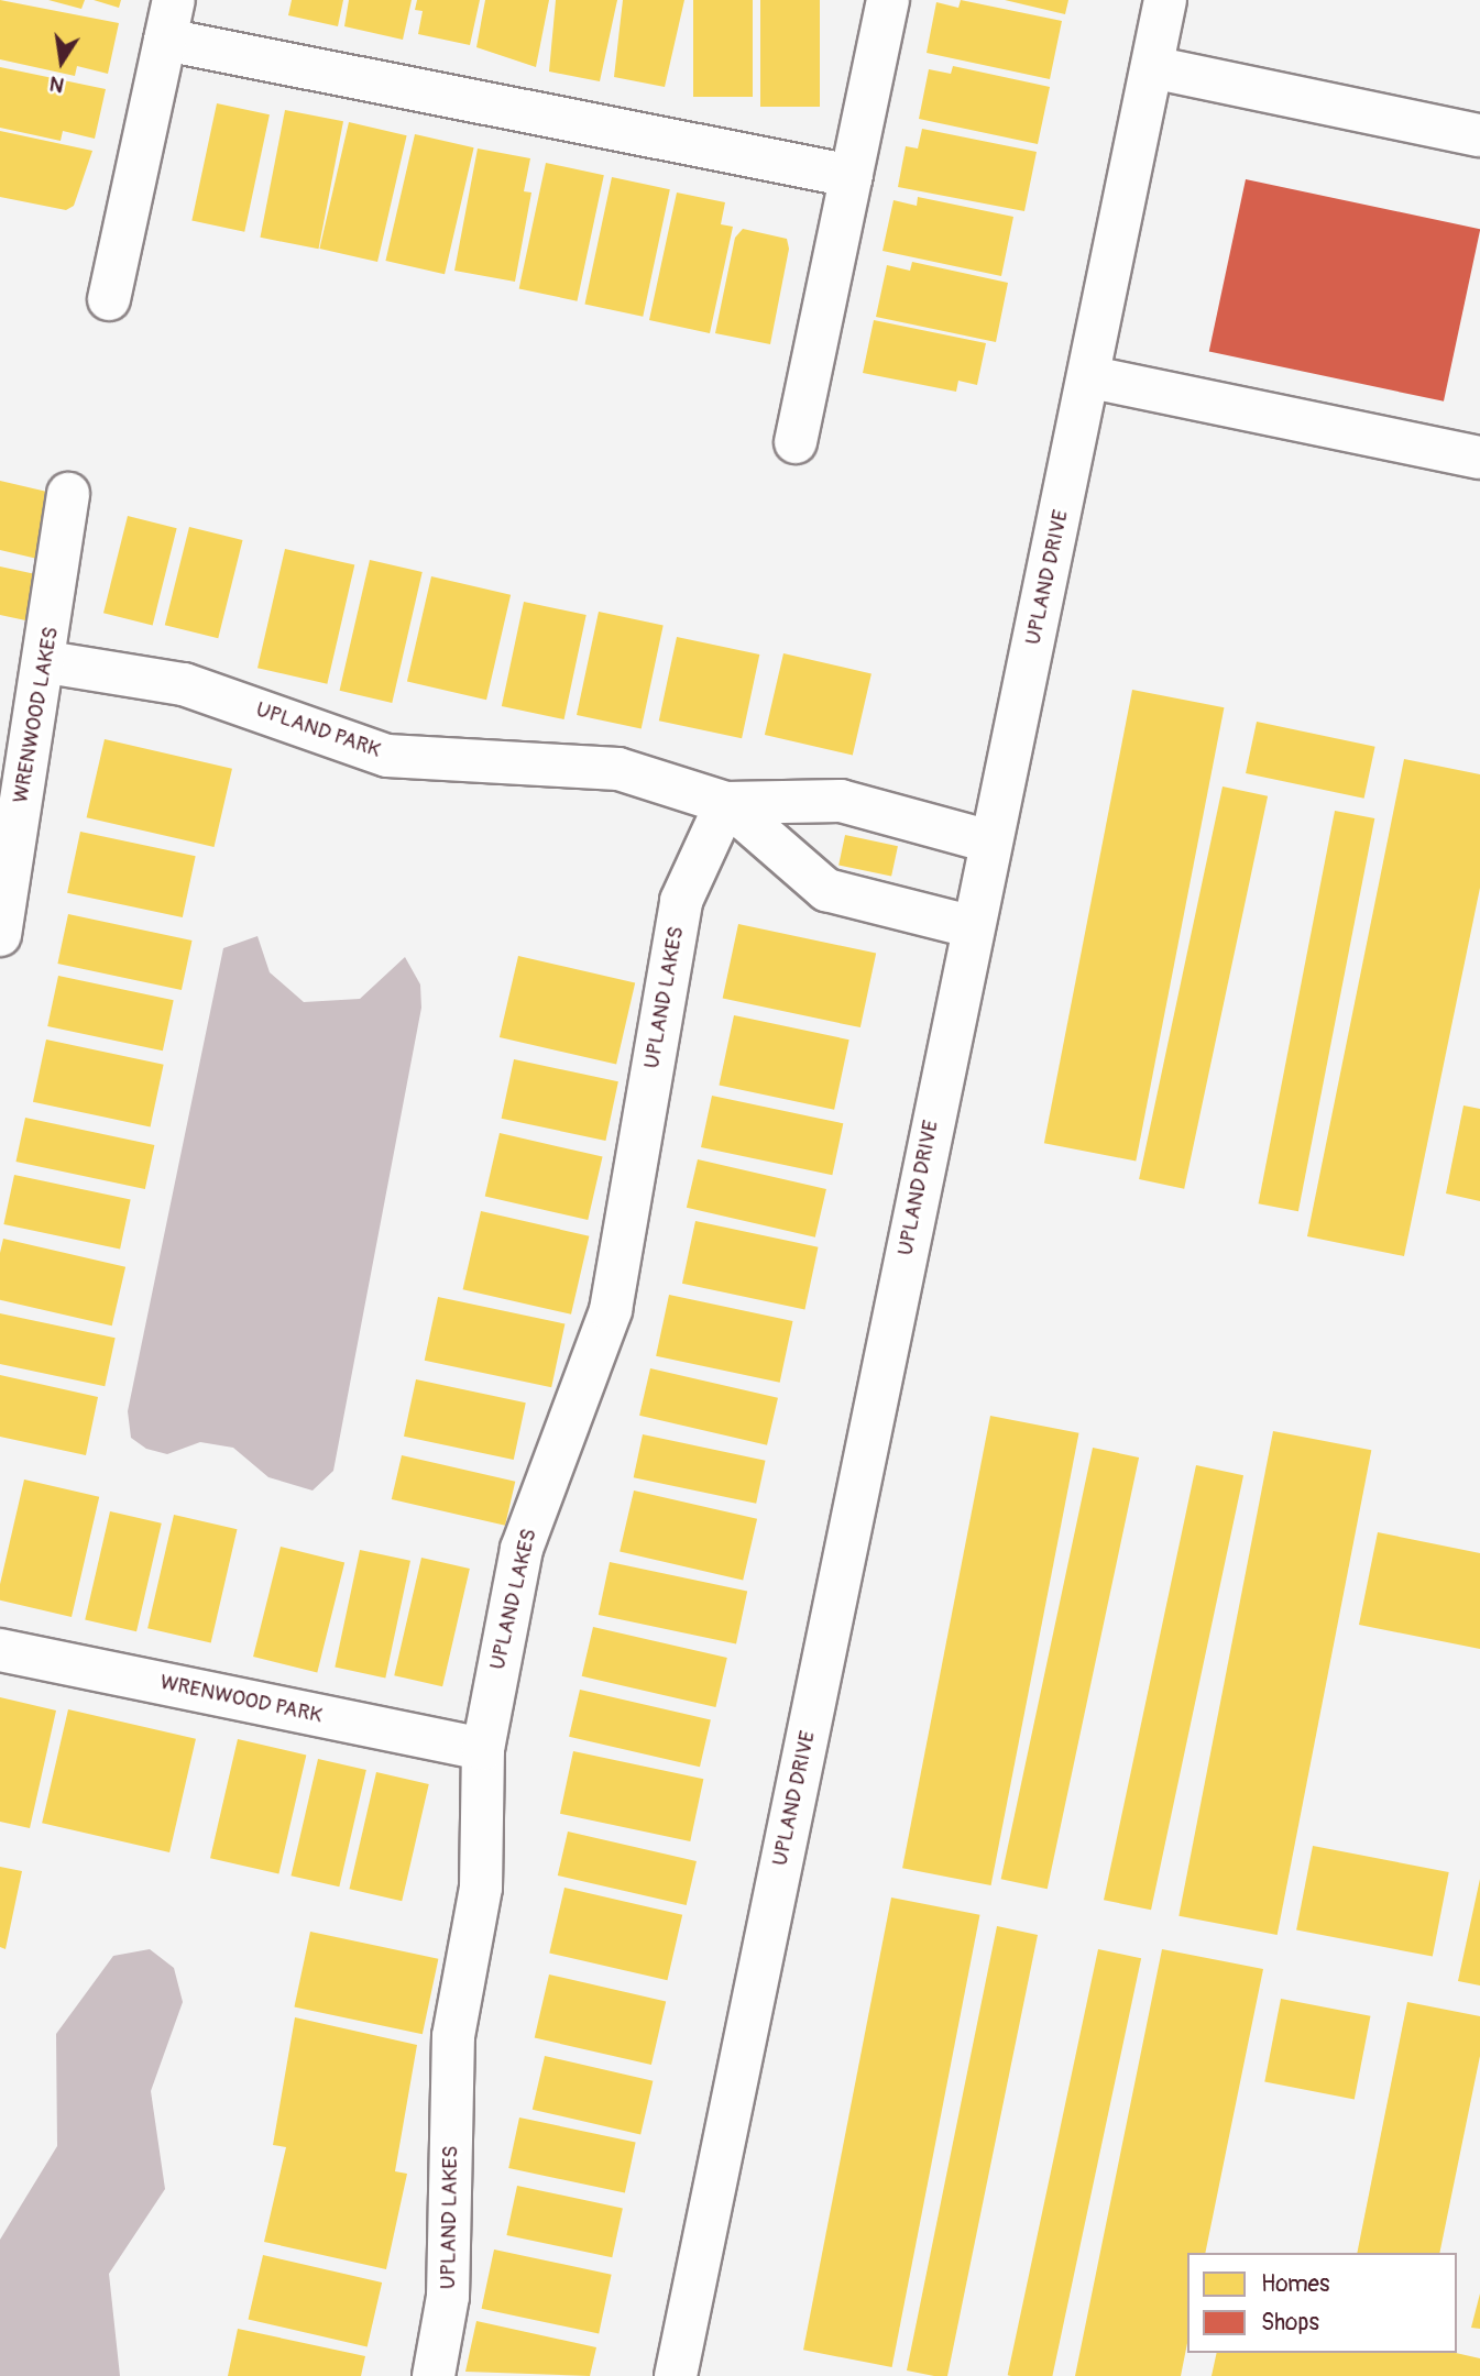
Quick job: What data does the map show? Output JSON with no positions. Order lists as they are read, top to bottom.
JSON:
{
  "streets": {
    "street": [
      "UPLAND DRIVE",
      "WRENWOOD LAKES",
      "UPLAND PARK",
      "UPLAND LAKES",
      "WRENWOOD PARK"
    ]
  },
  "crossings": [
    ["UPLAND DRIVE", "UPLAND PARK"],
    ["WRENWOOD LAKES", "UPLAND PARK"],
    ["UPLAND PARK", "UPLAND LAKES"],
    ["UPLAND LAKES", "WRENWOOD PARK"]
  ],
  "legend": ["Homes", "Shops"],
  "north": "bottom"
}
